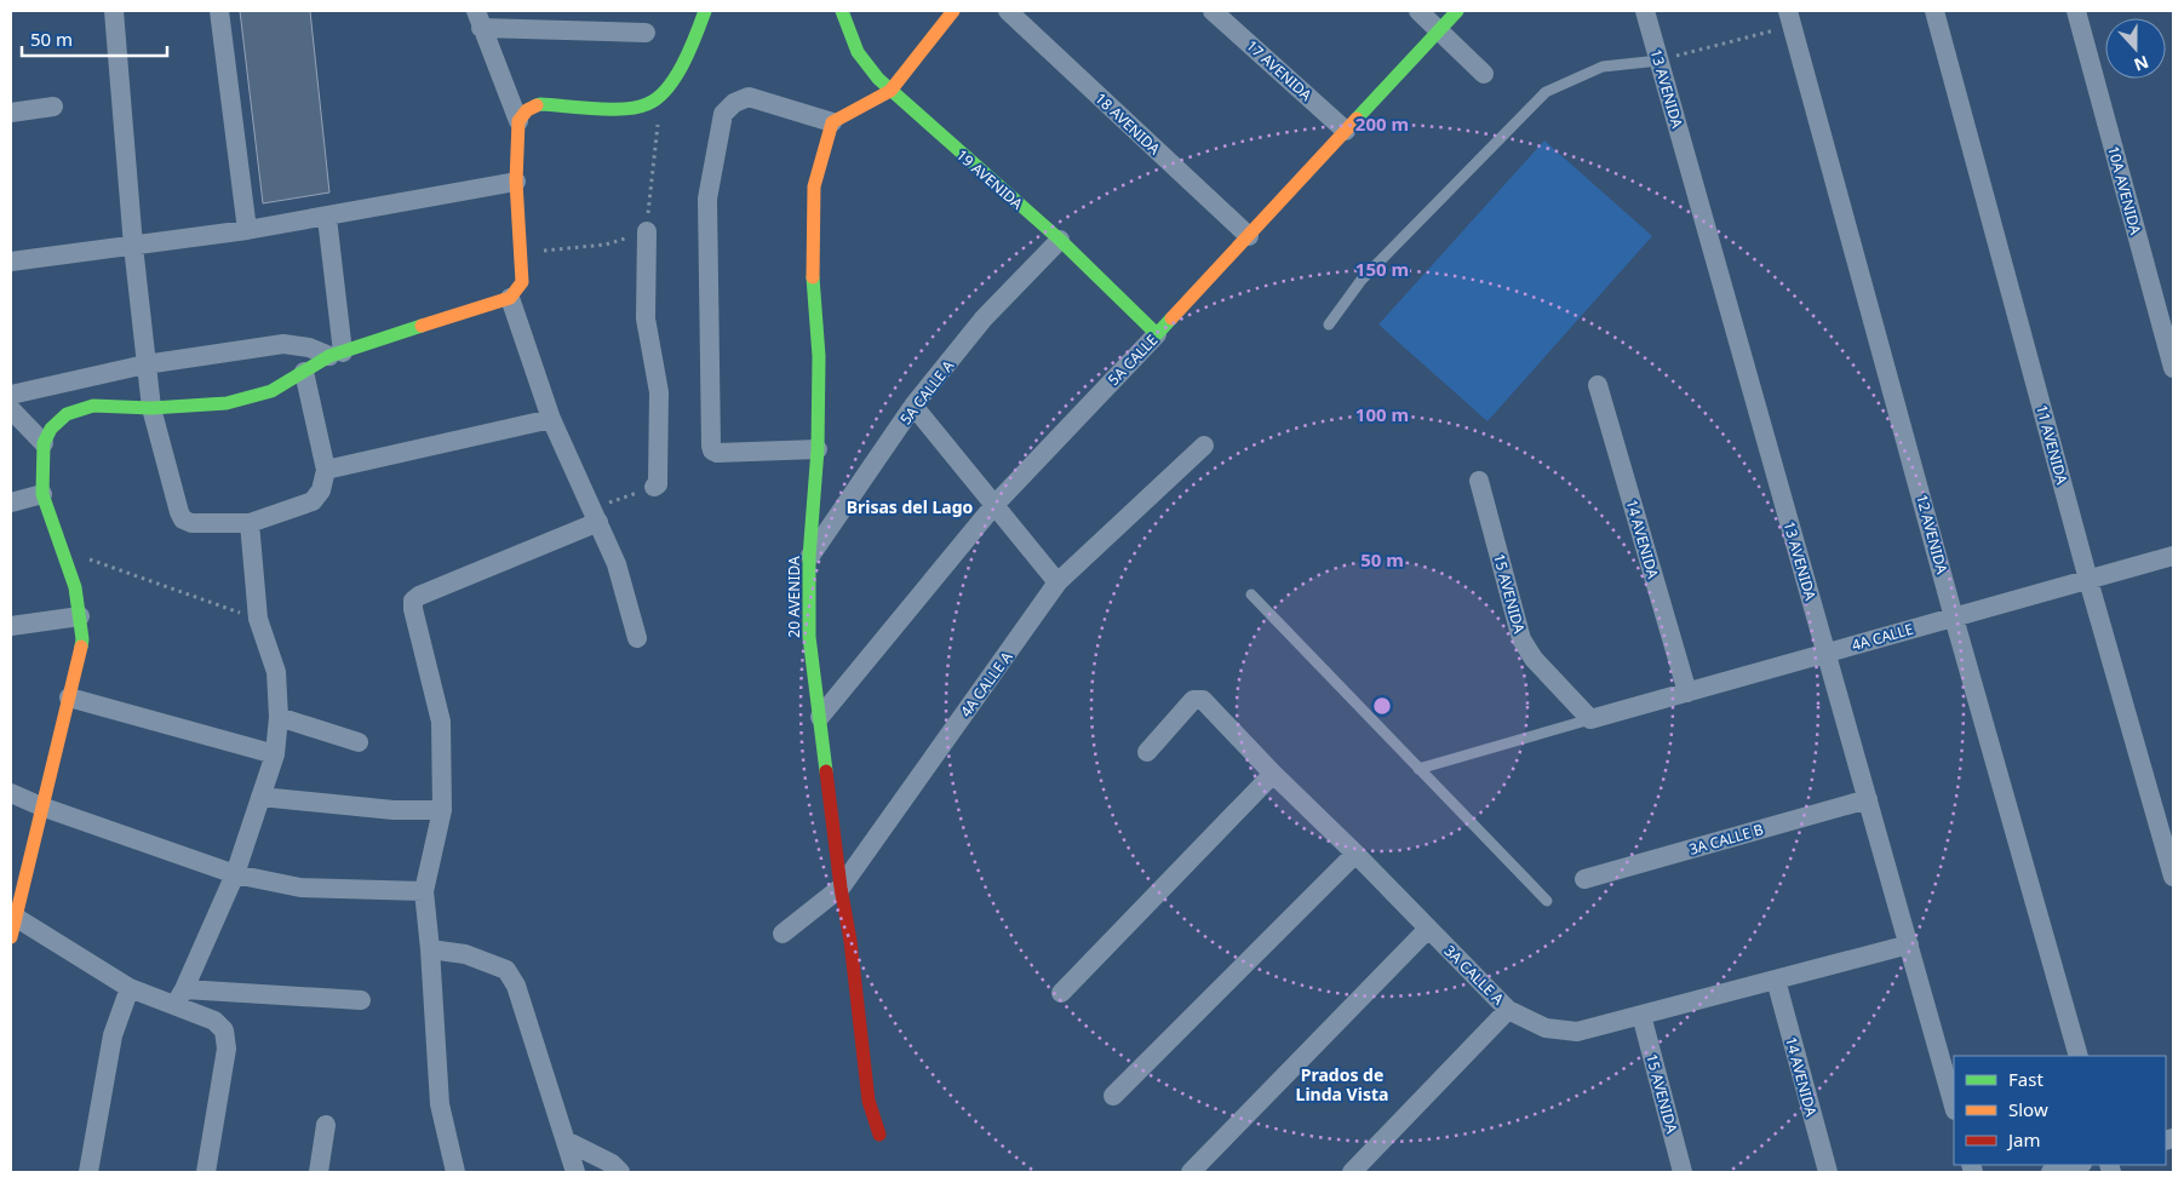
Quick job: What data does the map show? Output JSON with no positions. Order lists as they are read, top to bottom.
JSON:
{
  "streets": {
    "street": [
      "17 AVENIDA",
      "13 AVENIDA",
      "18 AVENIDA",
      "19 AVENIDA",
      "10A AVENIDA",
      "5A CALLE",
      "5A CALLE A",
      "11 AVENIDA",
      "12 AVENIDA",
      "14 AVENIDA",
      "15 AVENIDA",
      "20 AVENIDA",
      "4A CALLE",
      "4A CALLE A",
      "3A CALLE B",
      "3A CALLE A"
    ]
  },
  "crossings": [
    ["17 AVENIDA", "5A CALLE"],
    ["13 AVENIDA", "4A CALLE"],
    ["13 AVENIDA", "3A CALLE B"],
    ["13 AVENIDA", "3A CALLE A"],
    ["18 AVENIDA", "5A CALLE"],
    ["19 AVENIDA", "5A CALLE"],
    ["19 AVENIDA", "5A CALLE A"],
    ["5A CALLE", "20 AVENIDA"],
    ["5A CALLE A", "20 AVENIDA"],
    ["11 AVENIDA", "4A CALLE"],
    ["12 AVENIDA", "4A CALLE"],
    ["14 AVENIDA", "4A CALLE"],
    ["14 AVENIDA", "3A CALLE A"],
    ["15 AVENIDA", "4A CALLE"],
    ["15 AVENIDA", "3A CALLE A"],
    ["20 AVENIDA", "4A CALLE A"]
  ],
  "districts": ["Brisas del Lago", "Prados de Linda Vista"],
  "legend": ["Fast", "Slow", "Jam"],
  "scale_bar": "50 m",
  "north": "bottom",
  "rings": [
    "200 m",
    "150 m",
    "100 m",
    "50 m"
  ]
}
